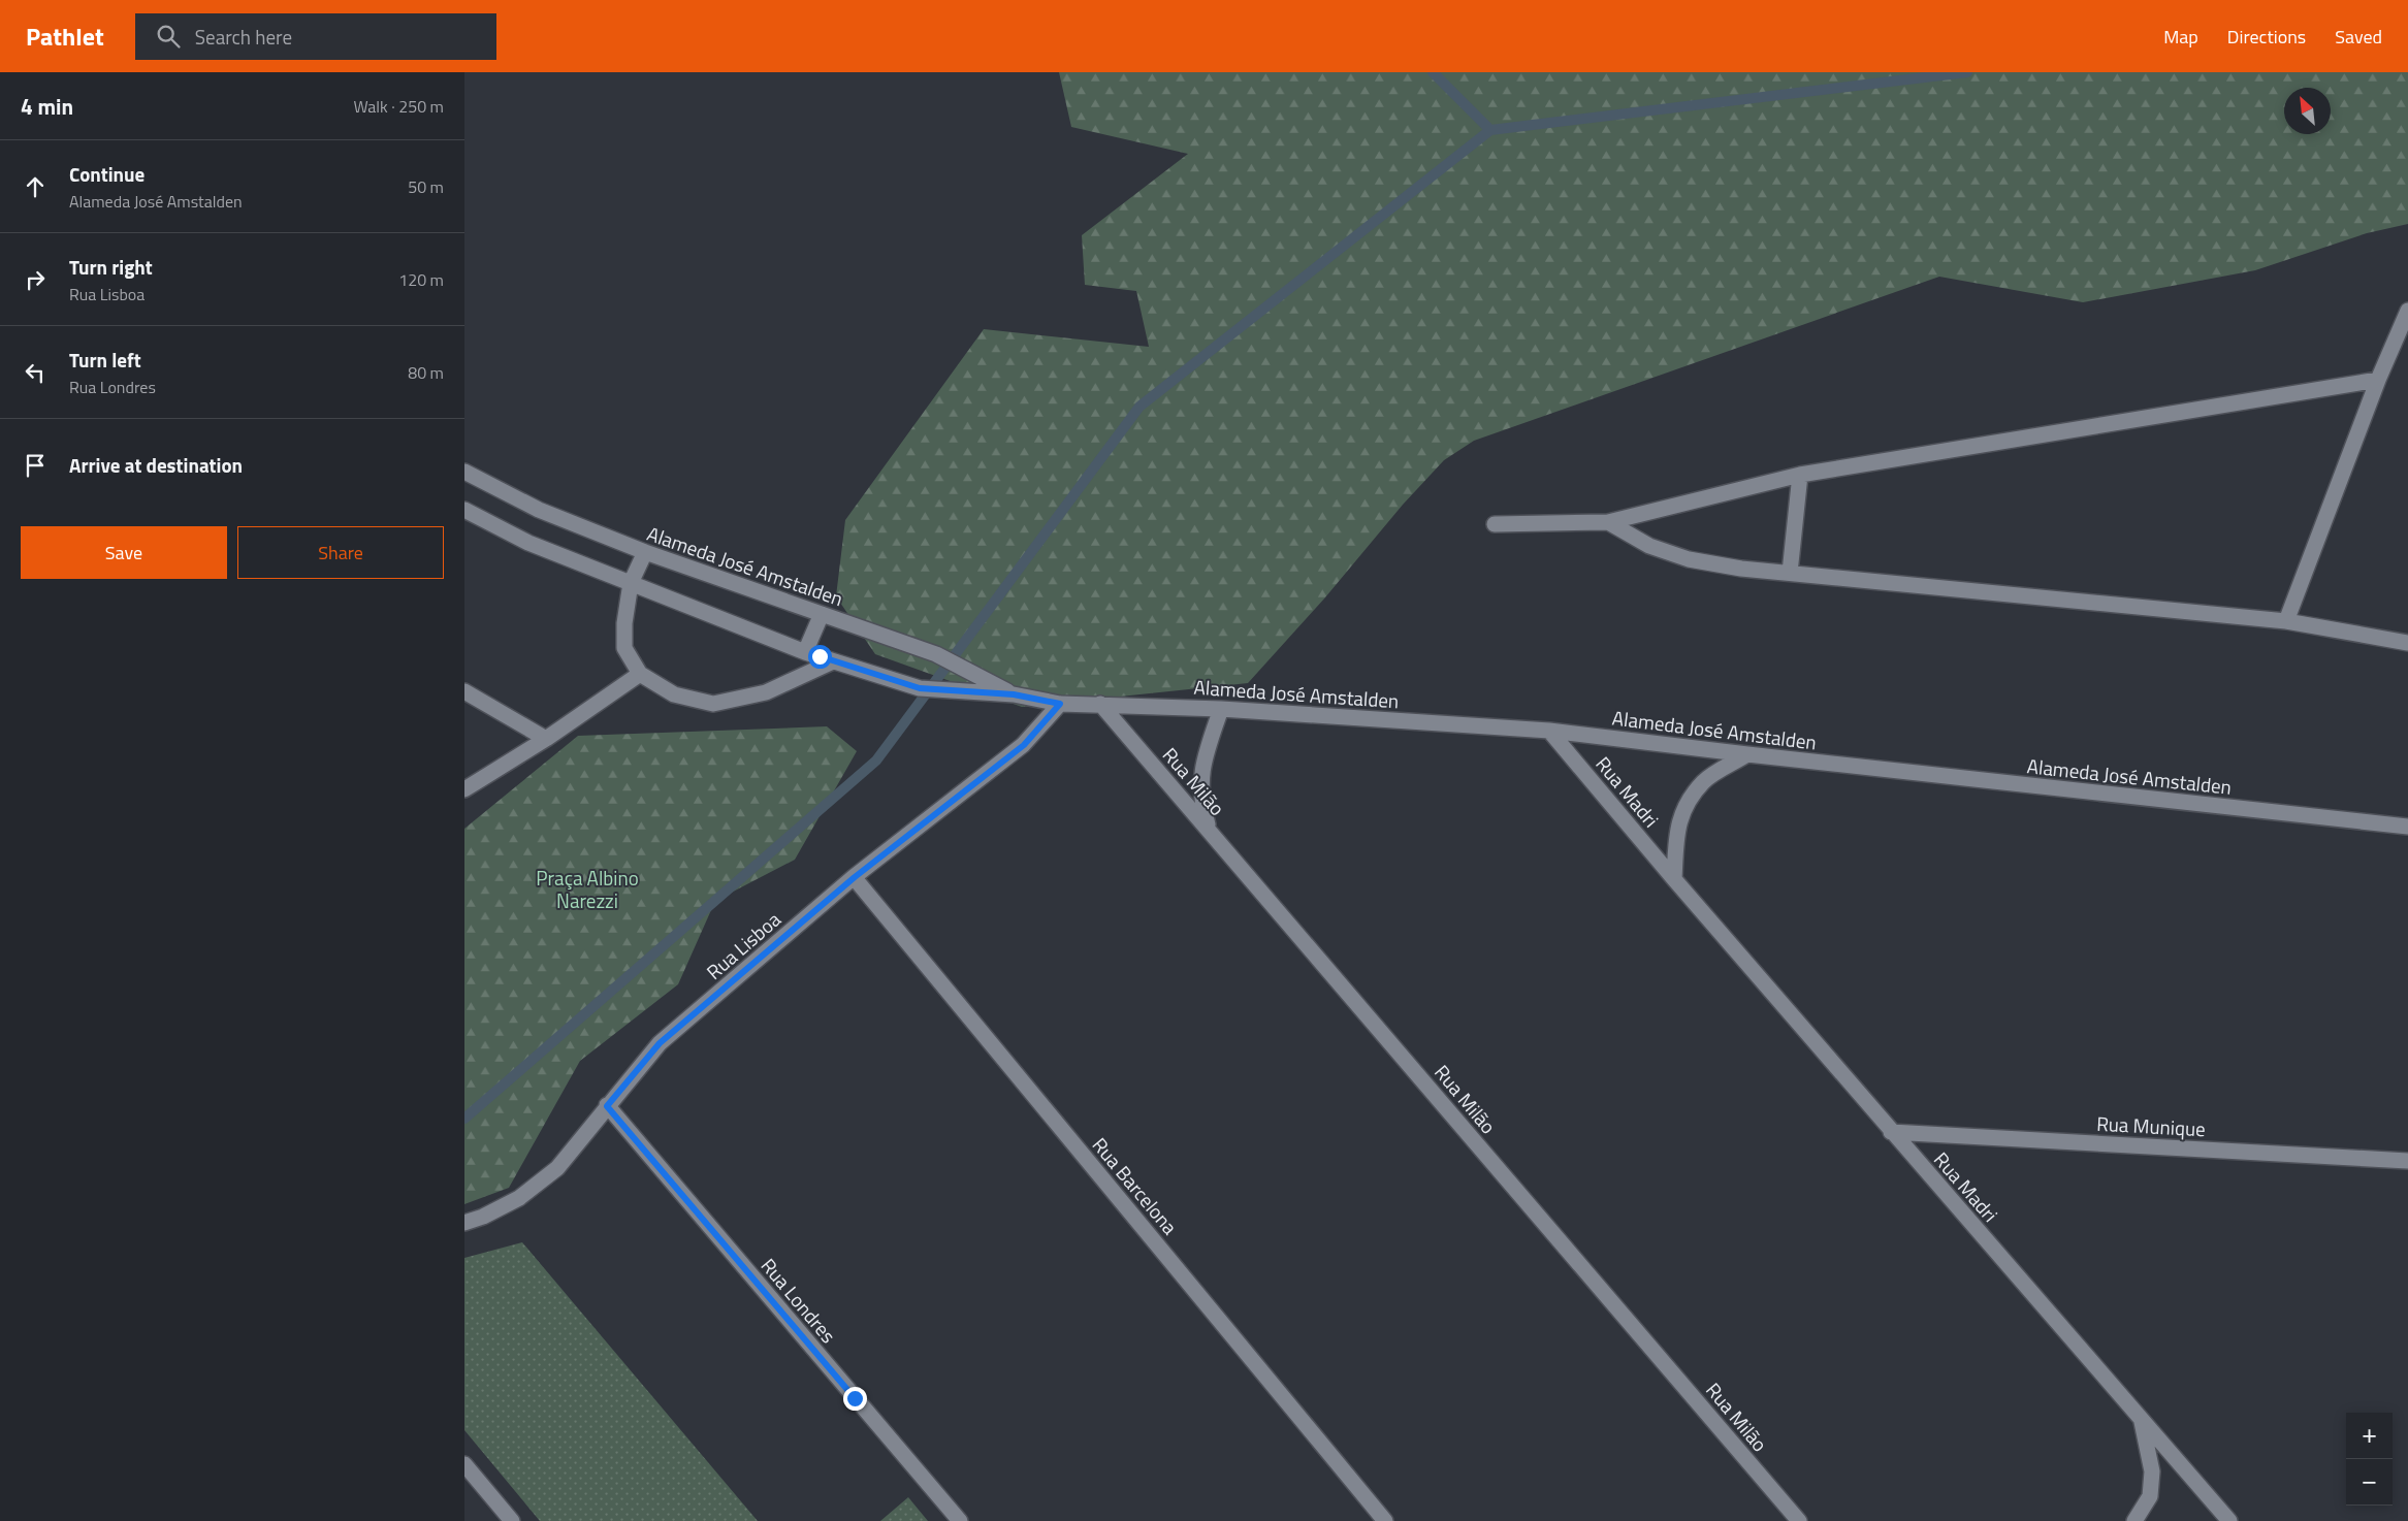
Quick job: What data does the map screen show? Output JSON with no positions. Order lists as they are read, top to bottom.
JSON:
{
  "streets": {
    "street": [
      "Alameda José Amstalden",
      "Rua Milão",
      "Rua Madri",
      "Rua Lisboa",
      "Rua Munique",
      "Rua Barcelona",
      "Rua Londres"
    ]
  },
  "crossings": [
    ["Alameda José Amstalden", "Rua Milão"],
    ["Alameda José Amstalden", "Rua Madri"],
    ["Alameda José Amstalden", "Rua Lisboa"],
    ["Rua Madri", "Rua Munique"],
    ["Rua Lisboa", "Rua Barcelona"],
    ["Rua Lisboa", "Rua Londres"]
  ],
  "parks": ["Praça Albino Narezzi"],
  "north": "top left",
  "page": {
    "header": "Pathlet",
    "search": "Search here",
    "nav": ["Map", "Directions", "Saved"],
    "heading": ["4 min", "Walk · 250 m"],
    "list": [
      ["Continue", "Alameda José Amstalden", "50 m"],
      ["Turn right", "Rua Lisboa", "120 m"],
      ["Turn left", "Rua Londres", "80 m"],
      "Arrive at destination"
    ],
    "buttons": ["Save", "Share"],
    "map_buttons": ["+", "−"]
  }
}
